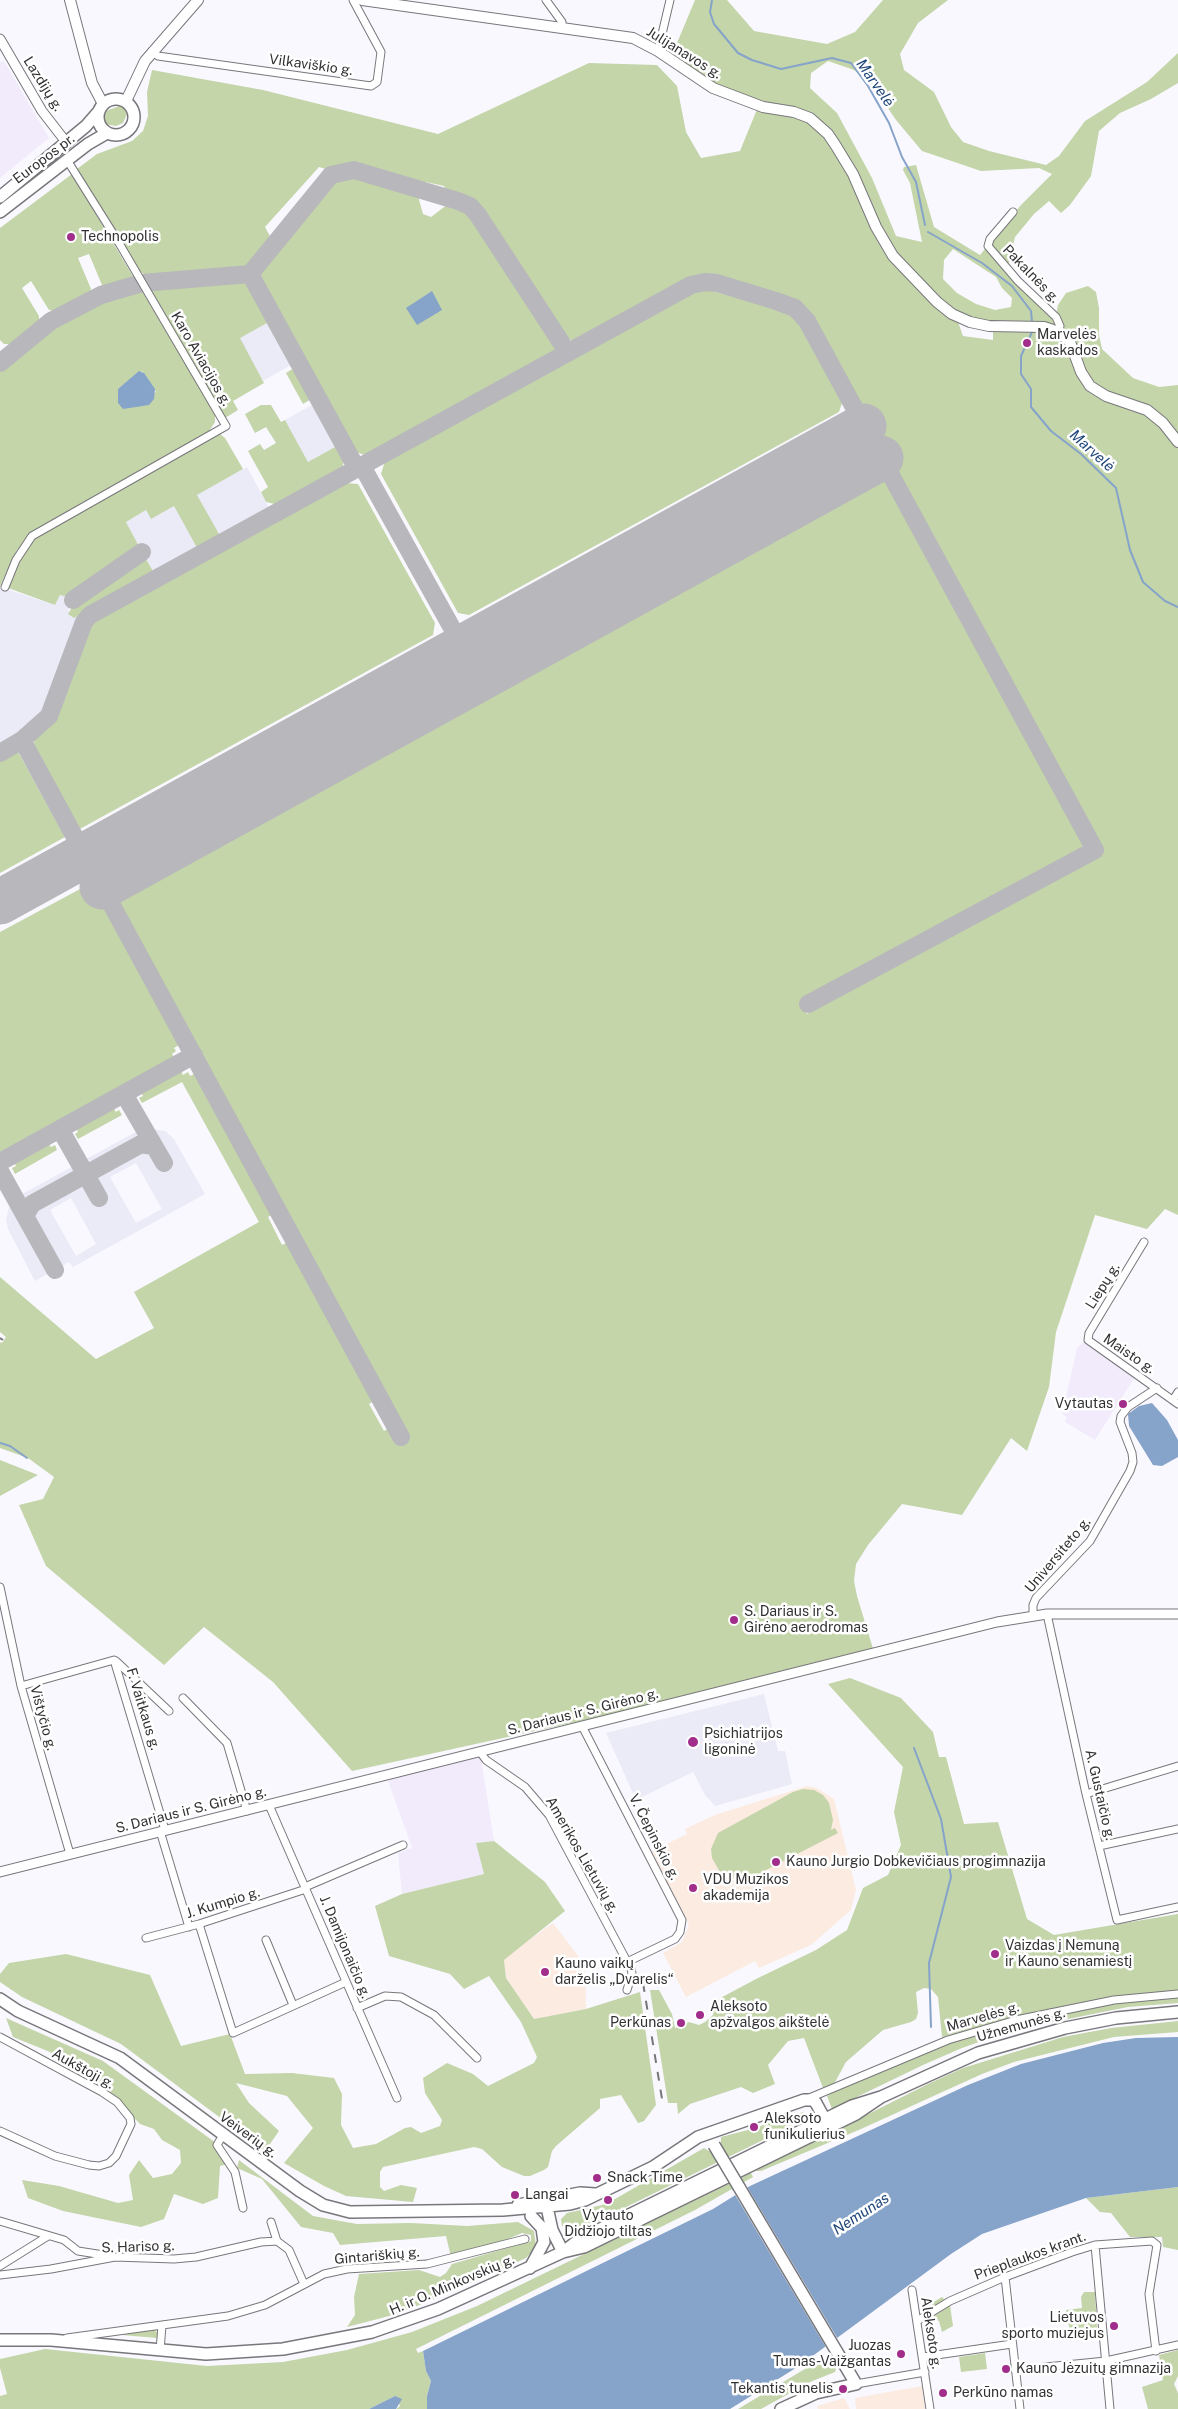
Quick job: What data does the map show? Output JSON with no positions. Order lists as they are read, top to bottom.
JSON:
{
  "streets": {
    "main road": [
      "Julijanavos g.",
      "Europos pr.",
      "Užnemunės g.",
      "Veiverių g.",
      "H. ir O. Minkovskių g."
    ],
    "street": [
      "Vilkaviškio g.",
      "Lazdijų g.",
      "Pakalnės g.",
      "Karo Aviacijos g.",
      "Liepų g.",
      "Maisto g.",
      "Universiteto g.",
      "F. Vaitkaus g.",
      "S. Dariaus ir S. Girėno g.",
      "Vištyčio g.",
      "A. Gustaičio g.",
      "V. Čepinskio g.",
      "Amerikos Lietuvių g.",
      "J. Kumpio g.",
      "J. Damijonaičio g.",
      "Marvelės g.",
      "Aukštoji g.",
      "S. Hariso g.",
      "Gintariškių g.",
      "Prieplaukos krant.",
      "Aleksoto g."
    ]
  },
  "crossings": [
    ["Julijanavos g.", "Pakalnės g."],
    ["Lazdijų g.", "Europos pr."],
    ["Europos pr.", "Karo Aviacijos g."],
    ["Liepų g.", "Maisto g."],
    ["Maisto g.", "Universiteto g."],
    ["Universiteto g.", "S. Dariaus ir S. Girėno g."],
    ["F. Vaitkaus g.", "S. Dariaus ir S. Girėno g."],
    ["F. Vaitkaus g.", "Vištyčio g."],
    ["F. Vaitkaus g.", "J. Kumpio g."],
    ["S. Dariaus ir S. Girėno g.", "Vištyčio g."],
    ["S. Dariaus ir S. Girėno g.", "A. Gustaičio g."],
    ["S. Dariaus ir S. Girėno g.", "V. Čepinskio g."],
    ["S. Dariaus ir S. Girėno g.", "Amerikos Lietuvių g."],
    ["S. Dariaus ir S. Girėno g.", "J. Damijonaičio g."],
    ["V. Čepinskio g.", "Amerikos Lietuvių g."],
    ["J. Kumpio g.", "J. Damijonaičio g."],
    ["Marvelės g.", "Veiverių g."],
    ["Užnemunės g.", "H. ir O. Minkovskių g."],
    ["Gintariškių g.", "H. ir O. Minkovskių g."],
    ["Prieplaukos krant.", "Aleksoto g."]
  ],
  "water": ["Marvelė", "Nemunas"],
  "places": [
    "Technopolis",
    "Marvelės kaskados",
    "Vytautas",
    "S. Dariaus ir S. Girėno aerodromas",
    "Psichiatrijos ligoninė",
    "Kauno Jurgio Dobkevičiaus progimnazija",
    "VDU Muzikos akademija",
    "Vaizdas į Nemuną ir Kauno senamiestį",
    "Kauno vaikų darželis „Dvarelis“",
    "Aleksoto apžvalgos aikštelė",
    "Perkūnas",
    "Aleksoto funikulierius",
    "Snack Time",
    "Langai",
    "Vytauto Didžiojo tiltas",
    "Lietuvos sporto muziejus",
    "Juozas Tumas-Vaižgantas",
    "Kauno Jėzuitų gimnazija",
    "Tekantis tunelis",
    "Perkūno namas"
  ]
}
